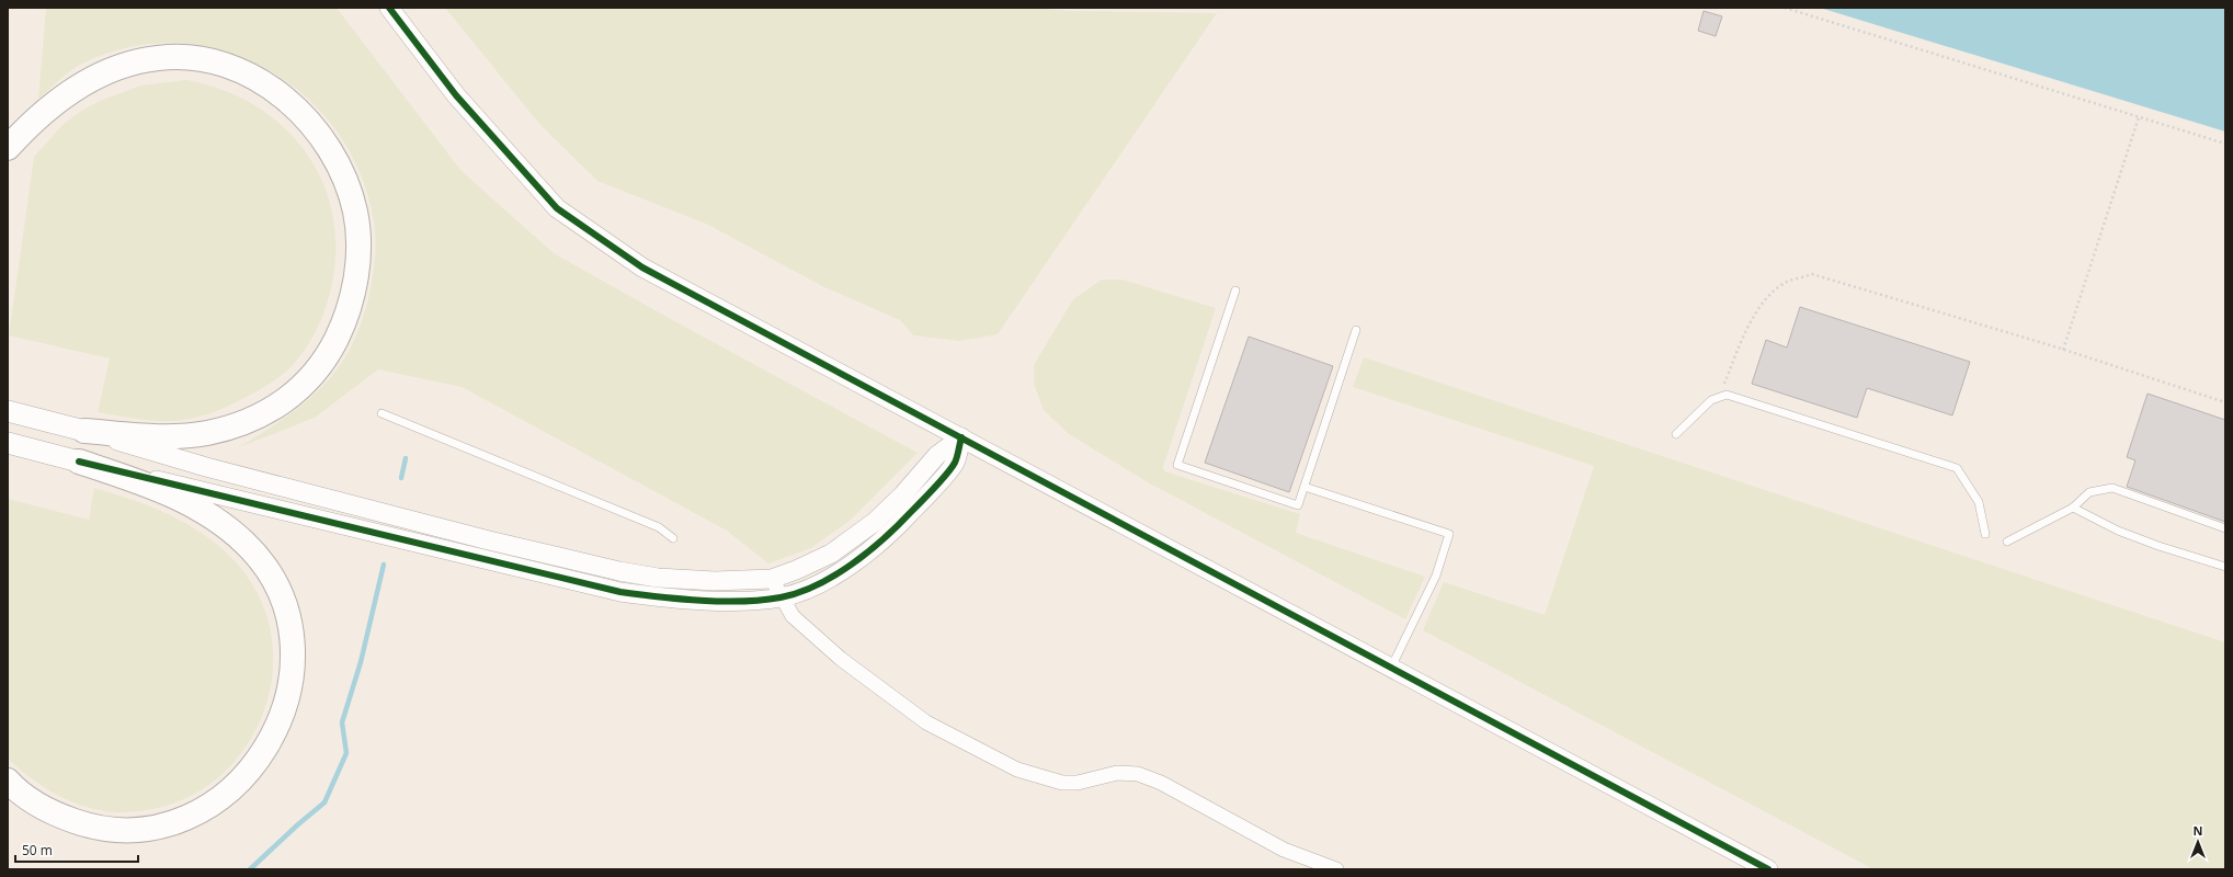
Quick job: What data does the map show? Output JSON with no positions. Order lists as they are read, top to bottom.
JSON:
{
  "scale_bar": "50 m",
  "north": "top"
}
